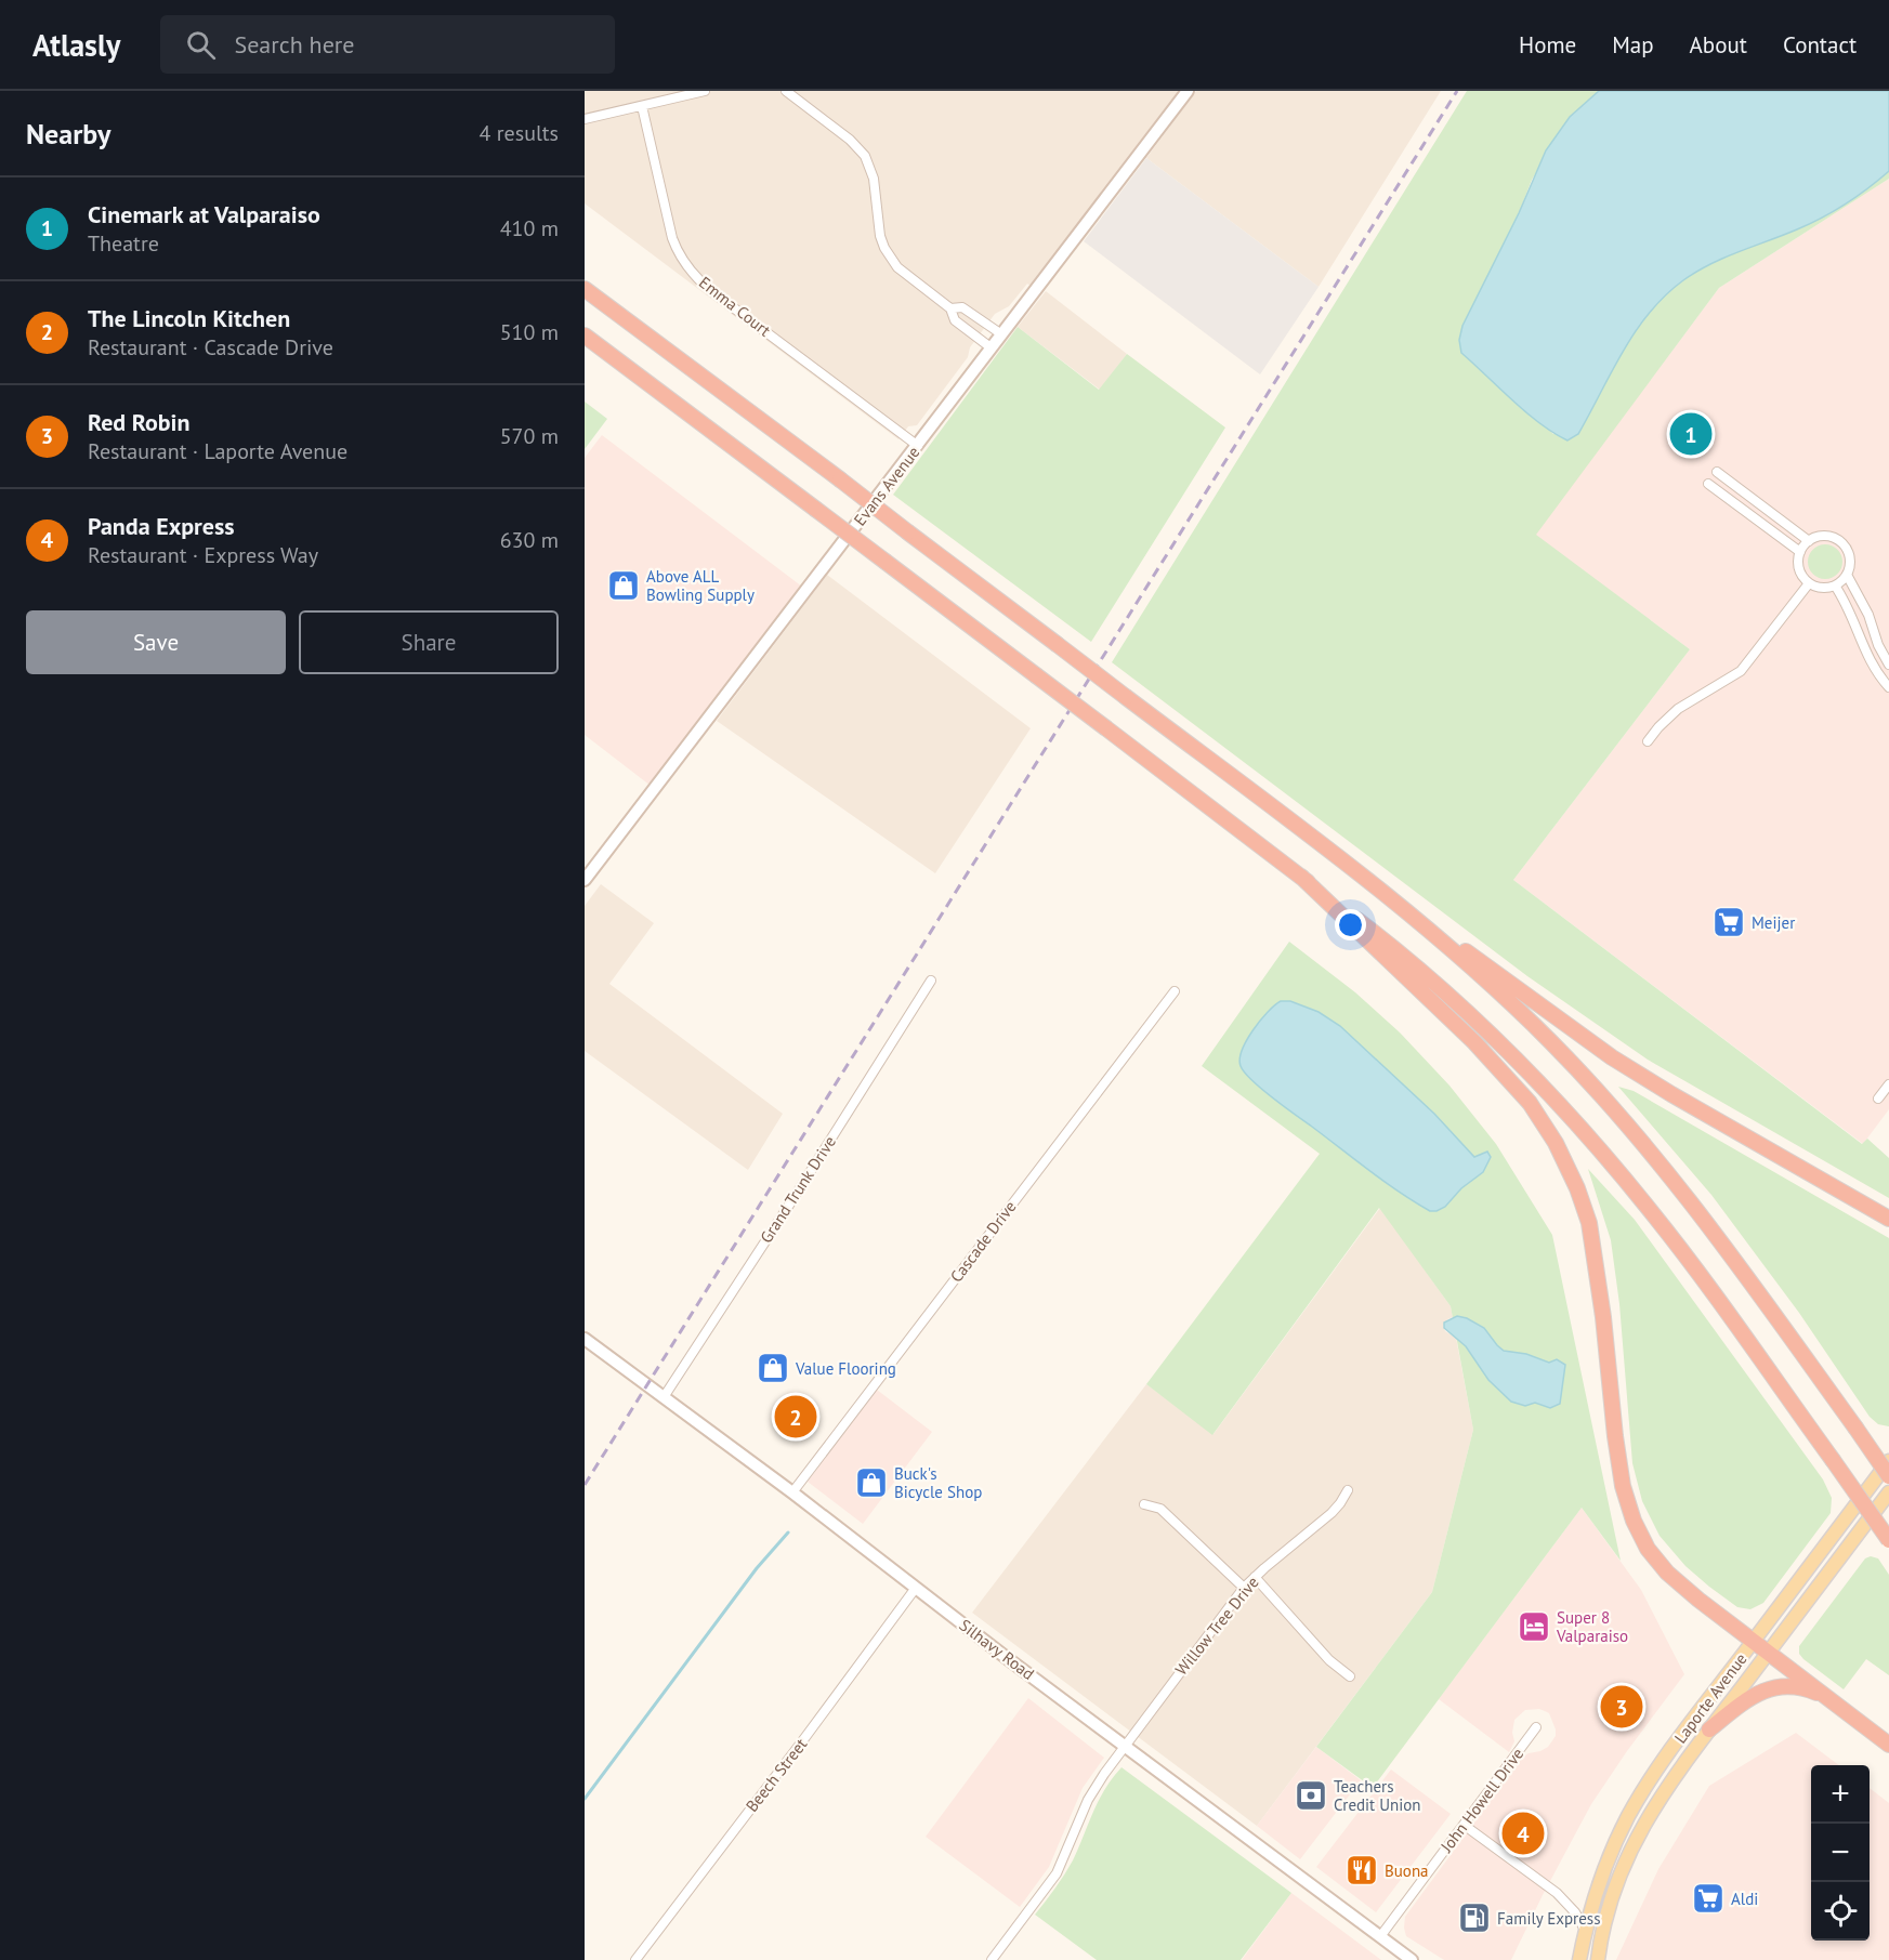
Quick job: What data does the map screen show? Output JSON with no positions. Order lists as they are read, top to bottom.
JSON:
{
  "streets": {
    "main road": ["Laporte Avenue"],
    "street": [
      "Emma Court",
      "Evans Avenue",
      "Grand Trunk Drive",
      "Cascade Drive",
      "Willow Tree Drive",
      "Silhavy Road",
      "Beech Street",
      "John Howell Drive"
    ]
  },
  "crossings": [
    ["Emma Court", "Evans Avenue"],
    ["Grand Trunk Drive", "Silhavy Road"],
    ["Cascade Drive", "Silhavy Road"],
    ["Willow Tree Drive", "Silhavy Road"],
    ["Silhavy Road", "Beech Street"],
    ["Silhavy Road", "John Howell Drive"]
  ],
  "places": {
    "shop": ["Above ALL Bowling Supply", "Value Flooring", "Buck's Bicycle Shop"],
    "supermarket": ["Meijer", "Aldi"],
    "hotel": ["Super 8 Valparaiso"],
    "bank": ["Teachers Credit Union"],
    "restaurant": ["Buona"],
    "fuel station": ["Family Express"]
  },
  "page": {
    "header": "Atlasly",
    "search": "Search here",
    "nav": [
      "Home",
      "Map",
      "About",
      "Contact"
    ],
    "heading": ["Nearby", "4 results"],
    "list": [
      {
        "mark": "1",
        "name": "Cinemark at Valparaiso",
        "note": "Theatre",
        "value": "410 m"
      },
      {
        "mark": "2",
        "name": "The Lincoln Kitchen",
        "note": "Restaurant · Cascade Drive",
        "value": "510 m"
      },
      {
        "mark": "3",
        "name": "Red Robin",
        "note": "Restaurant · Laporte Avenue",
        "value": "570 m"
      },
      {
        "mark": "4",
        "name": "Panda Express",
        "note": "Restaurant · Express Way",
        "value": "630 m"
      }
    ],
    "pins": [
      "1",
      "2",
      "3",
      "4"
    ],
    "buttons": ["Save", "Share"],
    "map_buttons": ["+", "−"]
  }
}
